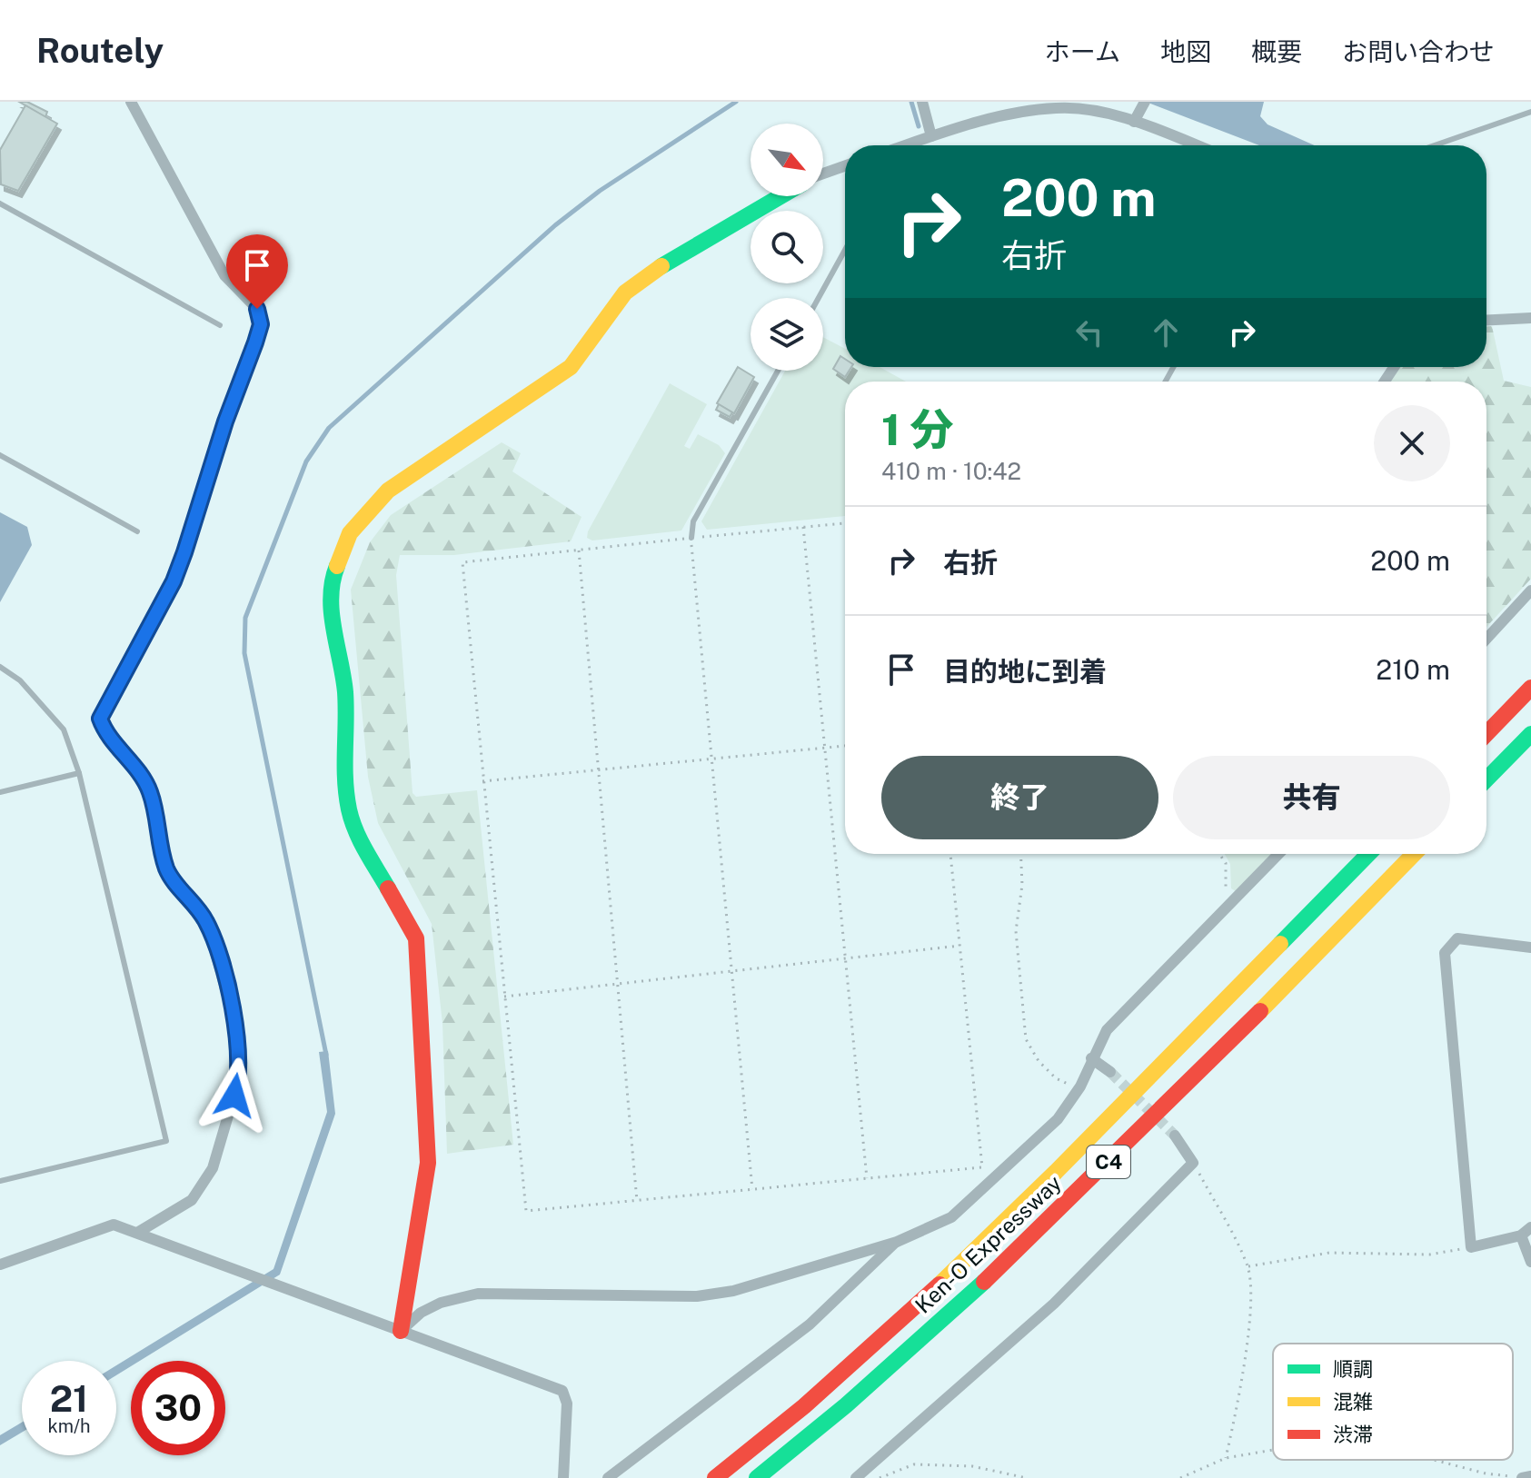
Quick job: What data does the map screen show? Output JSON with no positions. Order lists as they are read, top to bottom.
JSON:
{
  "streets": {
    "main road": ["C4", "Ken-O Expressway"]
  },
  "legend": ["順調", "混雑", "渋滞"],
  "north": "bottom right",
  "page": {
    "header": "Routely",
    "nav": [
      "ホーム",
      "地図",
      "概要",
      "お問い合わせ"
    ],
    "turn": ["200 m", "右折"],
    "heading": ["1 分", "410 m · 10:42"],
    "list": [
      {
        "name": "右折",
        "value": "200 m"
      },
      {
        "name": "目的地に到着",
        "value": "210 m"
      }
    ],
    "buttons": ["終了", "共有"],
    "speed": "21 km/h",
    "limit": "30"
  }
}
